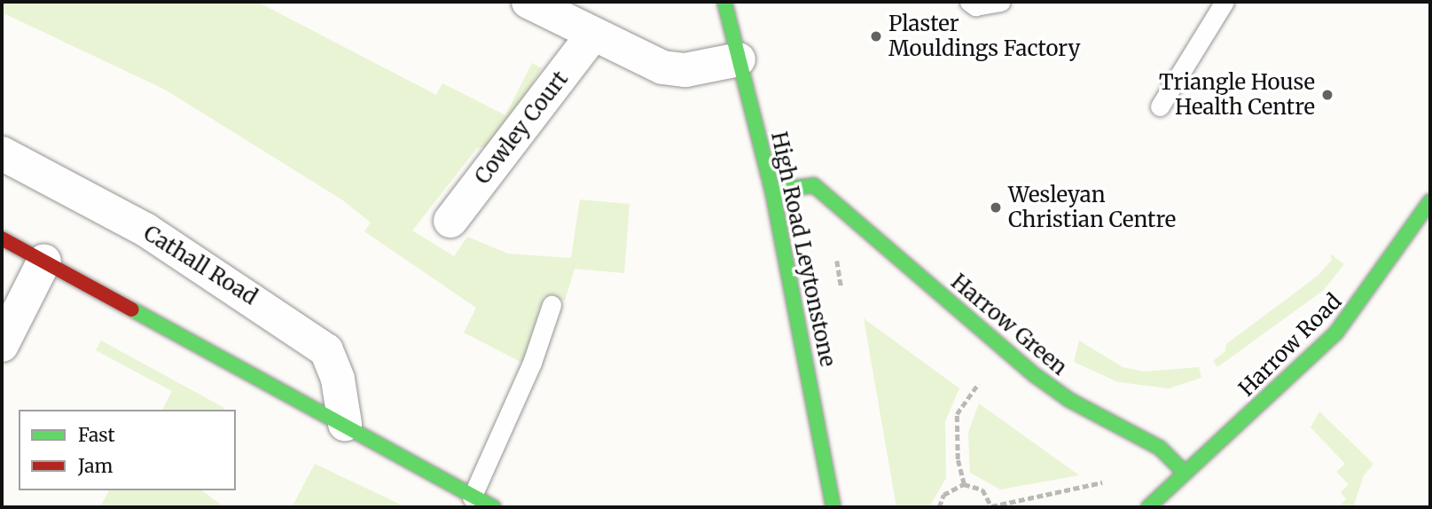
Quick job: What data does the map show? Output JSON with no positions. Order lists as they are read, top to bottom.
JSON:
{
  "streets": {
    "street": [
      "Cowley Court",
      "High Road Leytonstone",
      "Cathall Road",
      "Harrow Green",
      "Harrow Road"
    ]
  },
  "crossings": [
    ["High Road Leytonstone", "Harrow Green"],
    ["Harrow Green", "Harrow Road"]
  ],
  "places": ["Plaster Mouldings Factory", "Triangle House Health Centre", "Wesleyan Christian Centre"],
  "legend": ["Fast", "Jam"]
}
